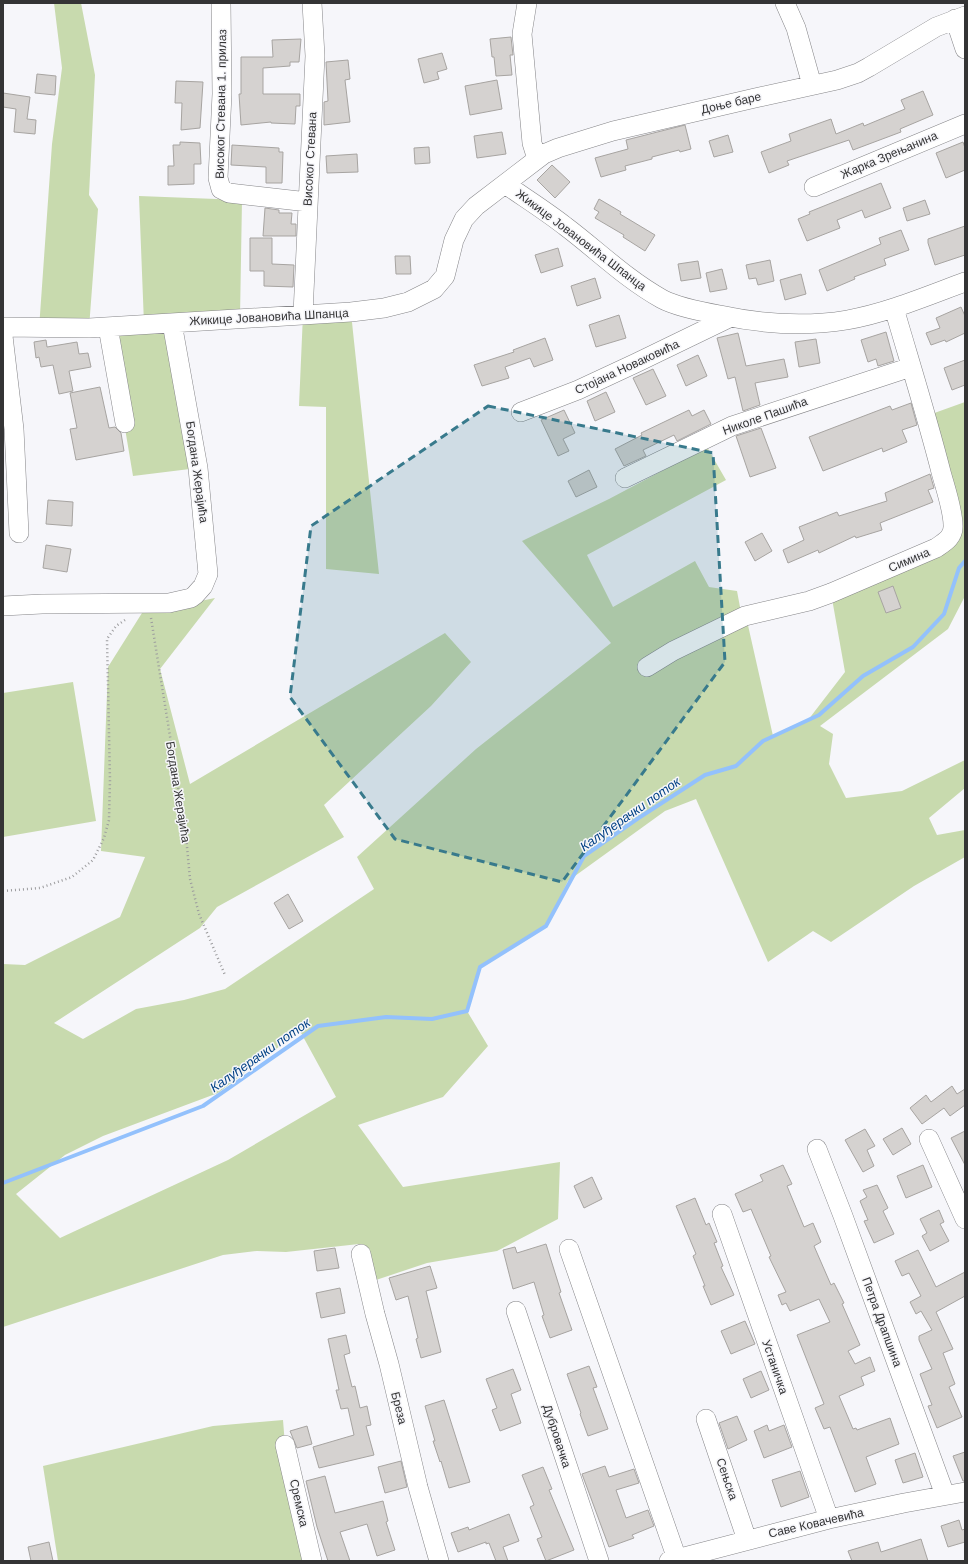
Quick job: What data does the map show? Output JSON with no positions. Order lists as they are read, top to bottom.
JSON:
{
  "streets": {
    "street": [
      "Доње баре",
      "Високог Стевана 1. прилаз",
      "Жарка Зрењанина",
      "Високог Стевана",
      "Жикице Јовановића Шпанца",
      "Стојана Новаковића",
      "Николе Пашића",
      "Богдана Жерајића",
      "Симина",
      "Петра Драпшина",
      "Устаничка",
      "Бреза",
      "Дубровачка",
      "Сењска",
      "Сремска",
      "Саве Ковачевића"
    ]
  },
  "crossings": [
    ["Доње баре", "Жикице Јовановића Шпанца"],
    ["Високог Стевана 1. прилаз", "Високог Стевана"],
    ["Високог Стевана", "Жикице Јовановића Шпанца"],
    ["Жикице Јовановића Шпанца", "Стојана Новаковића"],
    ["Жикице Јовановића Шпанца", "Богдана Жерајића"],
    ["Жикице Јовановића Шпанца", "Симина"],
    ["Николе Пашића", "Симина"],
    ["Петра Драпшина", "Саве Ковачевића"],
    ["Устаничка", "Саве Ковачевића"],
    ["Сењска", "Саве Ковачевића"]
  ],
  "water": ["Калуђерачки поток"]
}
